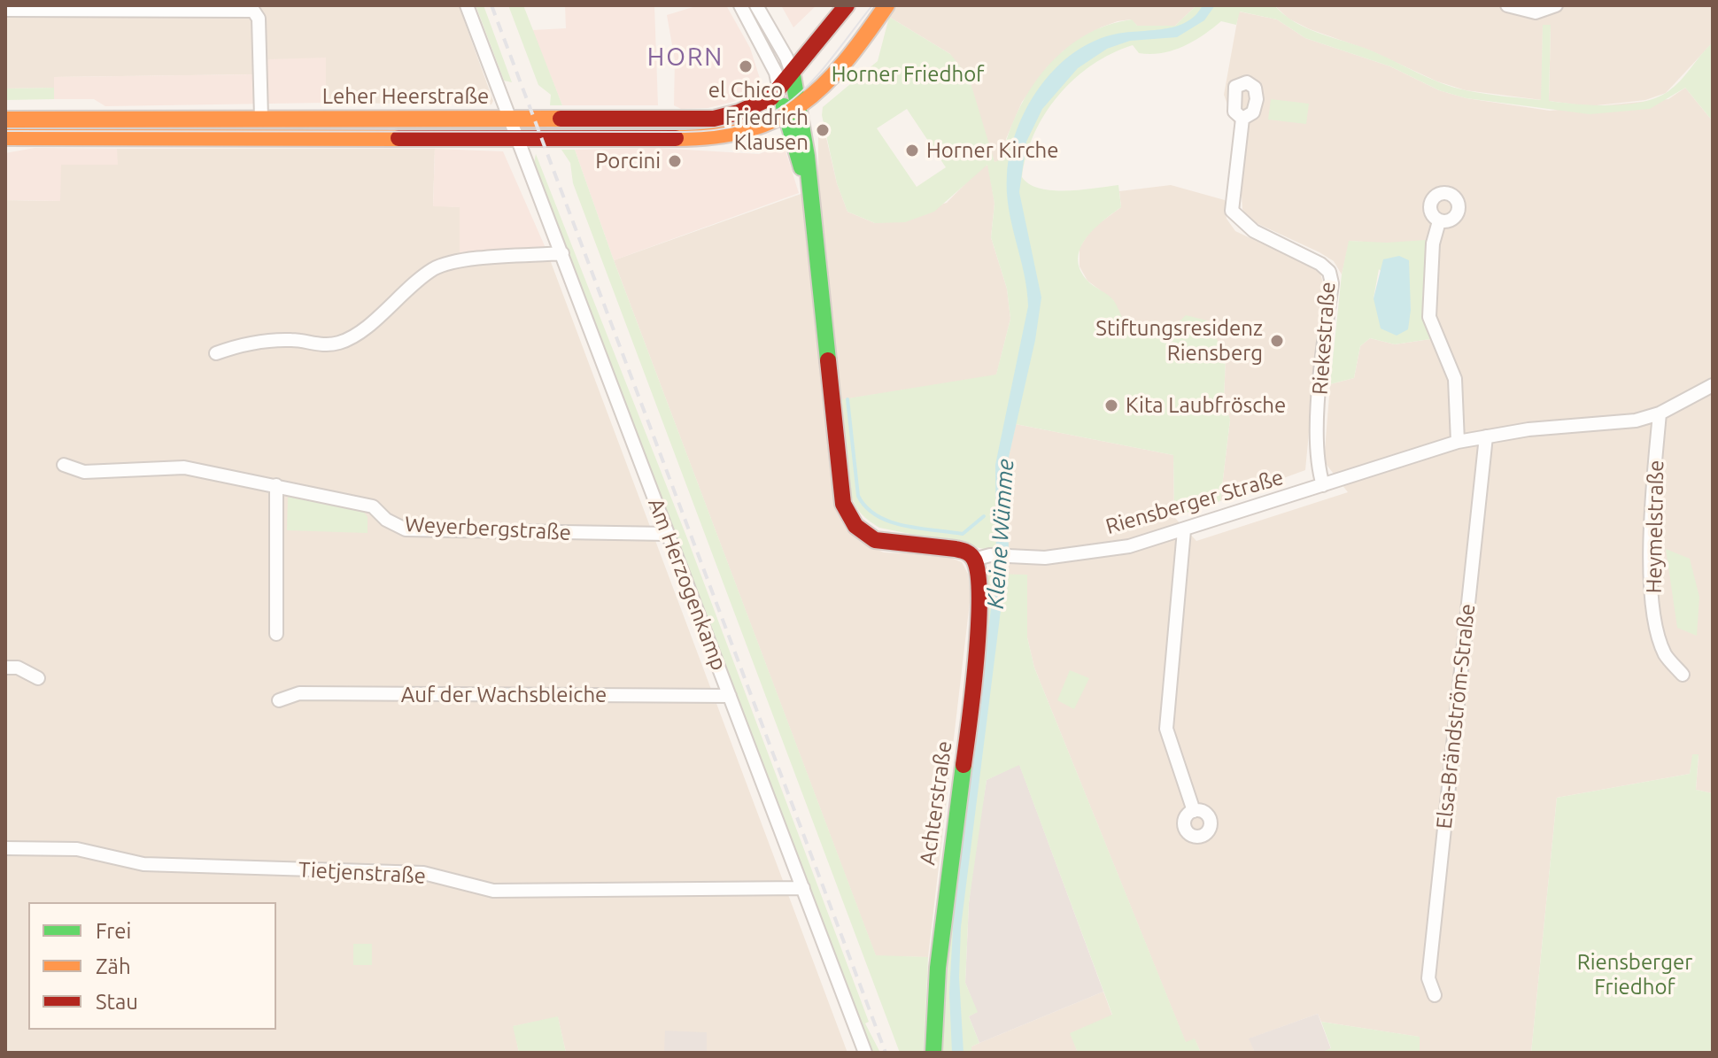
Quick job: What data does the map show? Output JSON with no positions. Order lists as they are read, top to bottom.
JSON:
{
  "streets": {
    "main road": ["Leher Heerstraße", "Riensberger Straße", "Achterstraße"],
    "street": [
      "Riekestraße",
      "Heymelstraße",
      "Weyerbergstraße",
      "Am Herzogenkamp",
      "Auf der Wachsbleiche",
      "Elsa-Brändström-Straße",
      "Tietjenstraße"
    ]
  },
  "crossings": [
    ["Leher Heerstraße", "Riensberger Straße"],
    ["Leher Heerstraße", "Am Herzogenkamp"],
    ["Riekestraße", "Riensberger Straße"],
    ["Riensberger Straße", "Heymelstraße"],
    ["Riensberger Straße", "Elsa-Brändström-Straße"],
    ["Riensberger Straße", "Achterstraße"],
    ["Weyerbergstraße", "Am Herzogenkamp"],
    ["Am Herzogenkamp", "Auf der Wachsbleiche"],
    ["Am Herzogenkamp", "Tietjenstraße"]
  ],
  "districts": ["HORN"],
  "water": ["Kleine Wümme"],
  "parks": ["Horner Friedhof", "Riensberger Friedhof"],
  "places": [
    "el Chico",
    "Friedrich Klausen",
    "Horner Kirche",
    "Porcini",
    "Stiftungsresidenz Riensberg",
    "Kita Laubfrösche"
  ],
  "legend": ["Frei", "Zäh", "Stau"]
}
